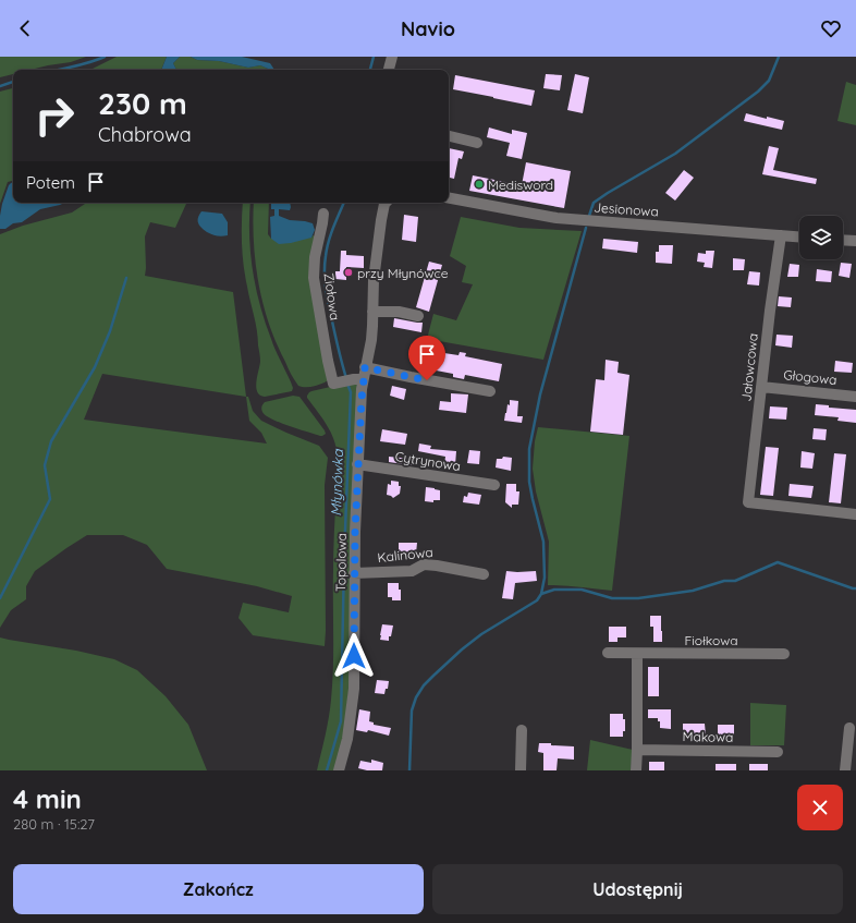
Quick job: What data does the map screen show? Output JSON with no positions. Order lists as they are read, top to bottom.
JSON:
{
  "streets": {
    "street": [
      "Jesionowa",
      "Ziołowa",
      "Jałowcowa",
      "Głogowa",
      "Cytrynowa",
      "Kalinowa",
      "Topolowa",
      "Fiołkowa",
      "Makowa"
    ]
  },
  "crossings": [
    ["Jesionowa", "Jałowcowa"],
    ["Ziołowa", "Topolowa"],
    ["Jałowcowa", "Głogowa"],
    ["Cytrynowa", "Topolowa"],
    ["Kalinowa", "Topolowa"]
  ],
  "water": ["Młynówka"],
  "places": ["Medisword", "przy Młynówce"],
  "page": {
    "header": "Navio",
    "turn": ["230 m", "Chabrowa"],
    "then": "Potem",
    "heading": ["4 min", "280 m · 15:27"],
    "buttons": ["Zakończ", "Udostępnij"]
  }
}
